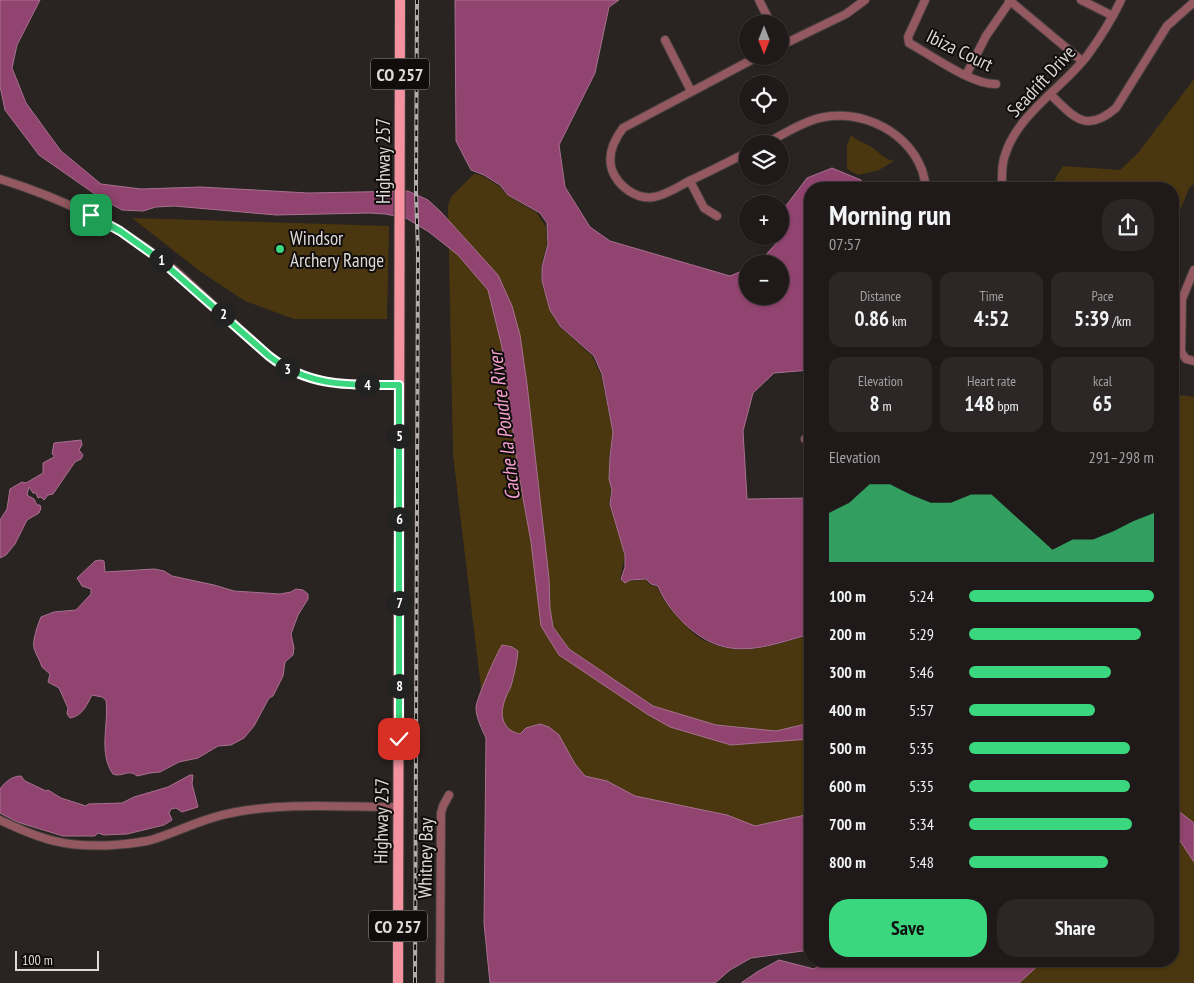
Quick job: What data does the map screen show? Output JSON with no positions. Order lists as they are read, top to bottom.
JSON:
{
  "streets": {
    "main road": ["CO 257", "Highway 257"],
    "street": ["Ibiza Court", "Seadrift Drive", "Whitney Bay"]
  },
  "water": ["Cache la Poudre River"],
  "places": ["Windsor Archery Range"],
  "scale_bar": "100 m",
  "north": "bottom",
  "page": {
    "map_buttons": ["+", "−"],
    "heading": ["Morning run", "07:57"],
    "pins": [
      "1",
      "2",
      "3",
      "4",
      "5",
      "6",
      "7",
      "8"
    ],
    "stats": [
      ["Distance", "0.86 km"],
      ["Time", "4:52"],
      ["Pace", "5:39 /km"],
      ["Elevation", "8 m"],
      ["Heart rate", "148 bpm"],
      ["kcal", "65"]
    ],
    "chart": ["Elevation", "291–298 m"],
    "list": [
      {
        "name": "100 m",
        "note": "5:24"
      },
      {
        "name": "200 m",
        "note": "5:29"
      },
      {
        "name": "300 m",
        "note": "5:46"
      },
      {
        "name": "400 m",
        "note": "5:57"
      },
      {
        "name": "500 m",
        "note": "5:35"
      },
      {
        "name": "600 m",
        "note": "5:35"
      },
      {
        "name": "700 m",
        "note": "5:34"
      },
      {
        "name": "800 m",
        "note": "5:48"
      }
    ],
    "buttons": ["Save", "Share"],
    "scale": "100 m"
  }
}
